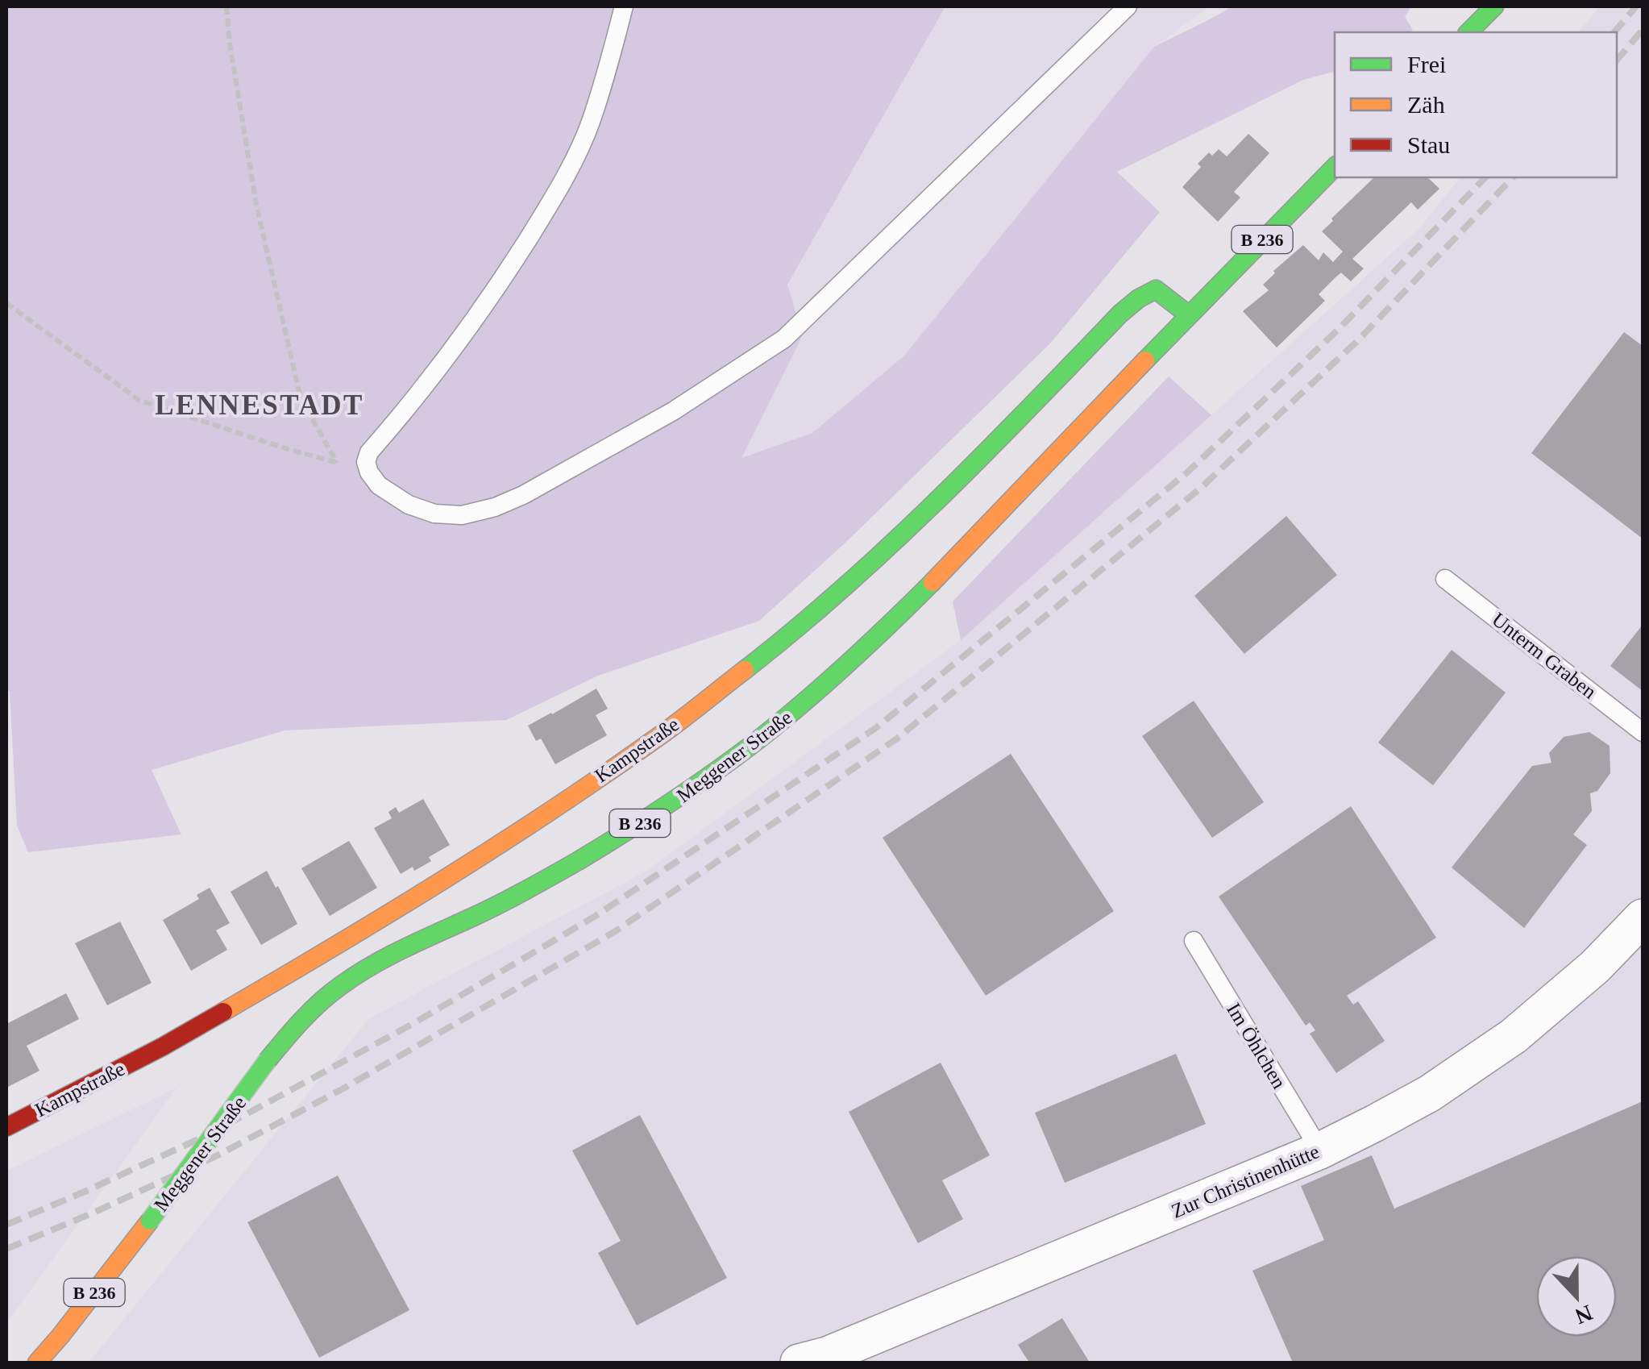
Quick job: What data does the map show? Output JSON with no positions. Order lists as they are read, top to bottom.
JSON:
{
  "streets": {
    "main road": ["B 236", "Kampstraße", "Meggener Straße"],
    "street": ["Zur Christinenhütte"],
    "lane": ["Unterm Graben", "Im Öhlchen"]
  },
  "crossings": [
    ["Kampstraße", "Meggener Straße"],
    ["Im Öhlchen", "Zur Christinenhütte"]
  ],
  "districts": ["LENNESTADT"],
  "legend": ["Frei", "Zäh", "Stau"],
  "north": "bottom"
}
